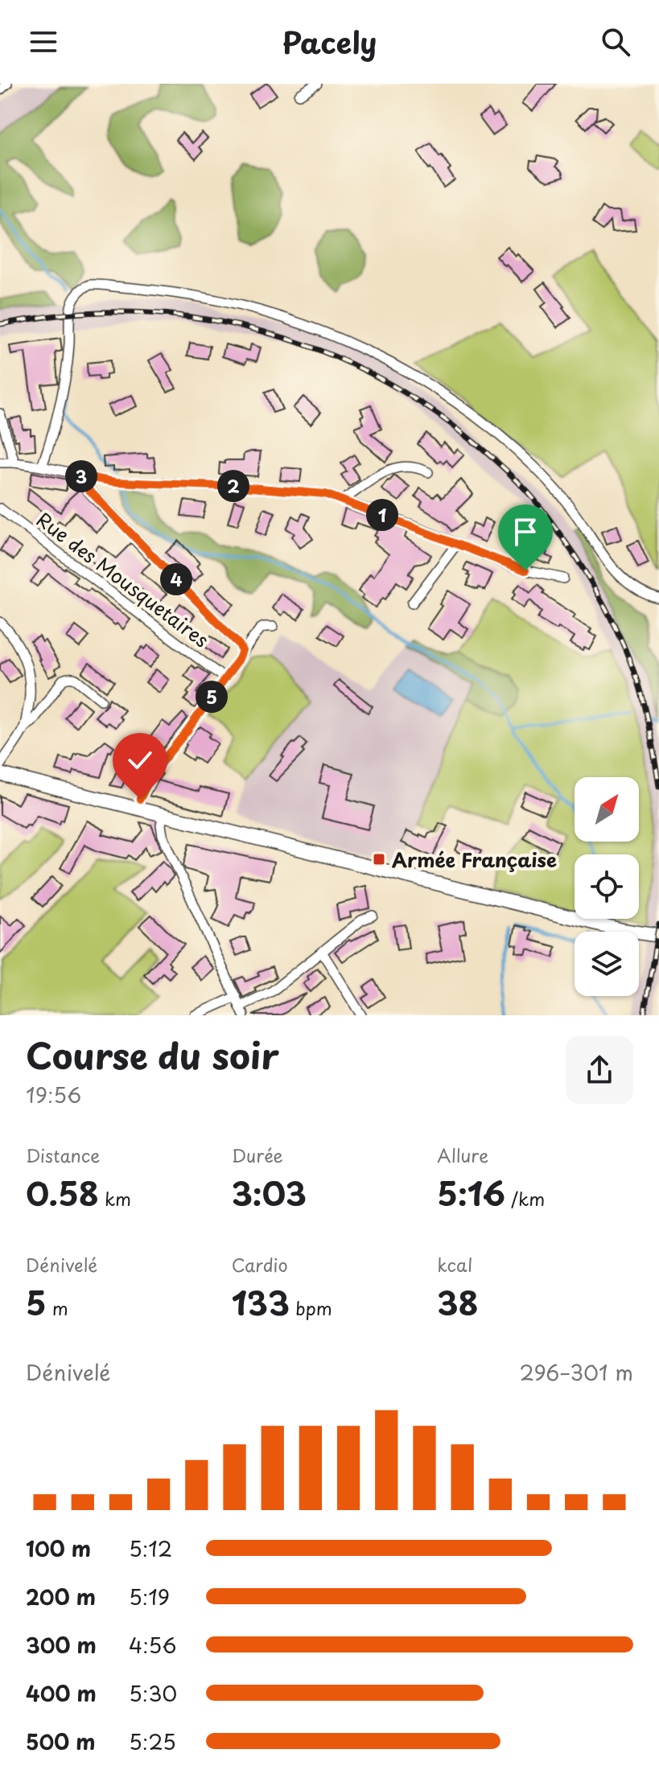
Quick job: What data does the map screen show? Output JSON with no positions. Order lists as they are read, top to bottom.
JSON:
{
  "streets": {
    "street": ["Rue des Mousquetaires"]
  },
  "places": {
    "transit": ["Armée Française"]
  },
  "north": "top right",
  "page": {
    "header": "Pacely",
    "pins": [
      "3",
      "2",
      "1",
      "4",
      "5"
    ],
    "heading": ["Course du soir", "19:56"],
    "stats": [
      ["Distance", "0.58 km"],
      ["Durée", "3:03"],
      ["Allure", "5:16 /km"],
      ["Dénivelé", "5 m"],
      ["Cardio", "133 bpm"],
      ["kcal", "38"]
    ],
    "chart": ["Dénivelé", "296–301 m"],
    "list": [
      {
        "name": "100 m",
        "note": "5:12"
      },
      {
        "name": "200 m",
        "note": "5:19"
      },
      {
        "name": "300 m",
        "note": "4:56"
      },
      {
        "name": "400 m",
        "note": "5:30"
      },
      {
        "name": "500 m",
        "note": "5:25"
      }
    ]
  }
}
